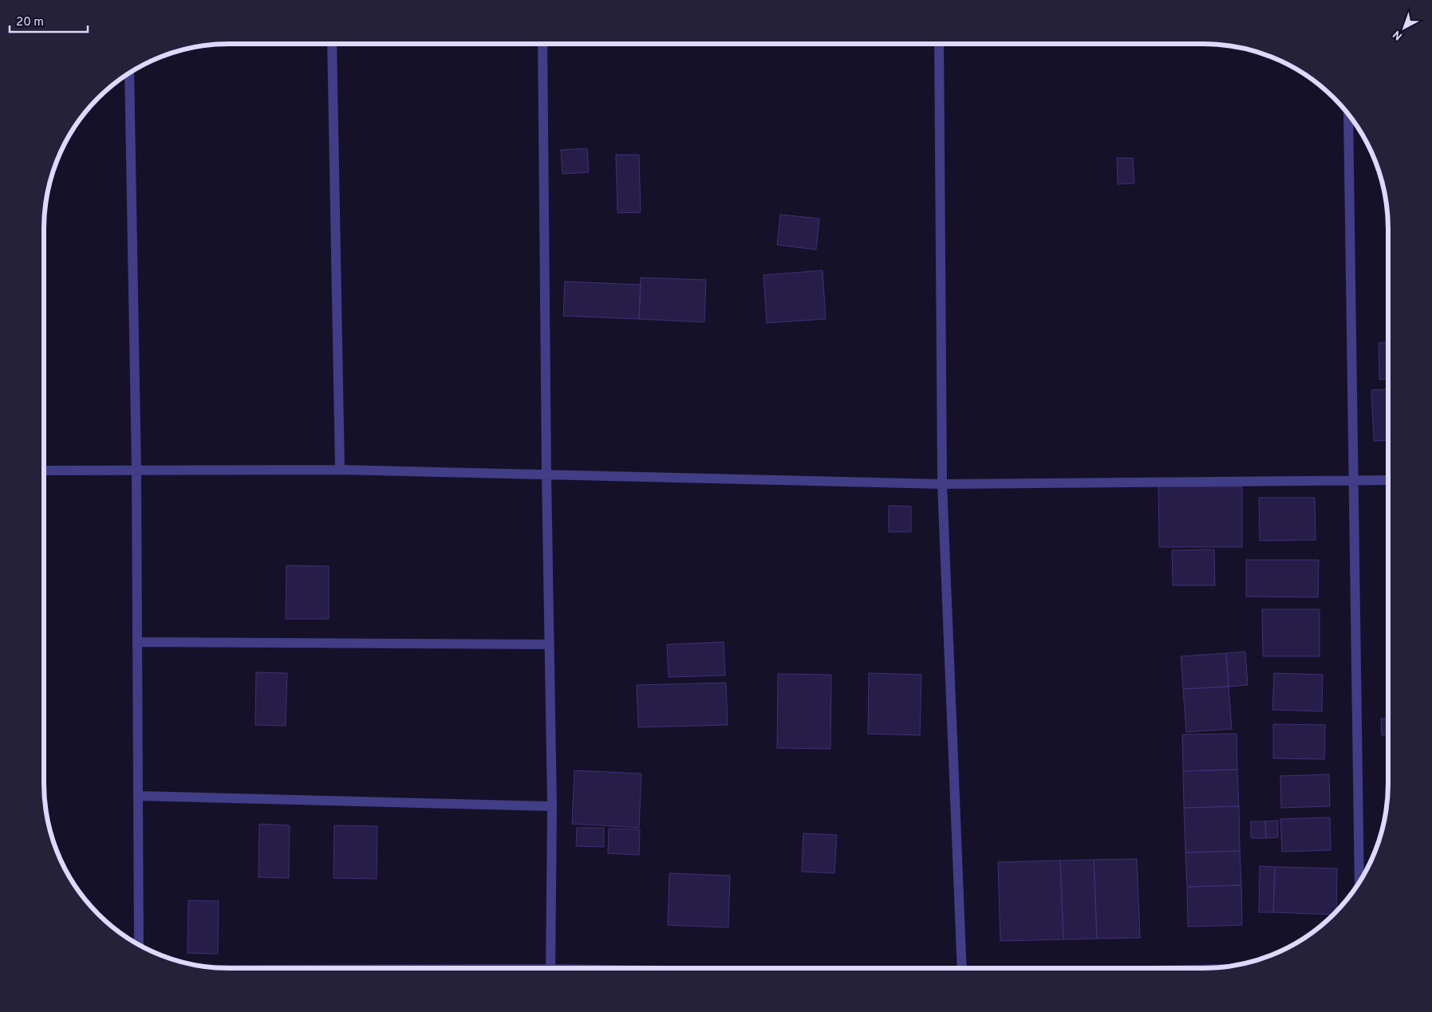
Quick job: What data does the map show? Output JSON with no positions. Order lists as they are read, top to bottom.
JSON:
{
  "scale_bar": "20 m",
  "north": "bottom left"
}
